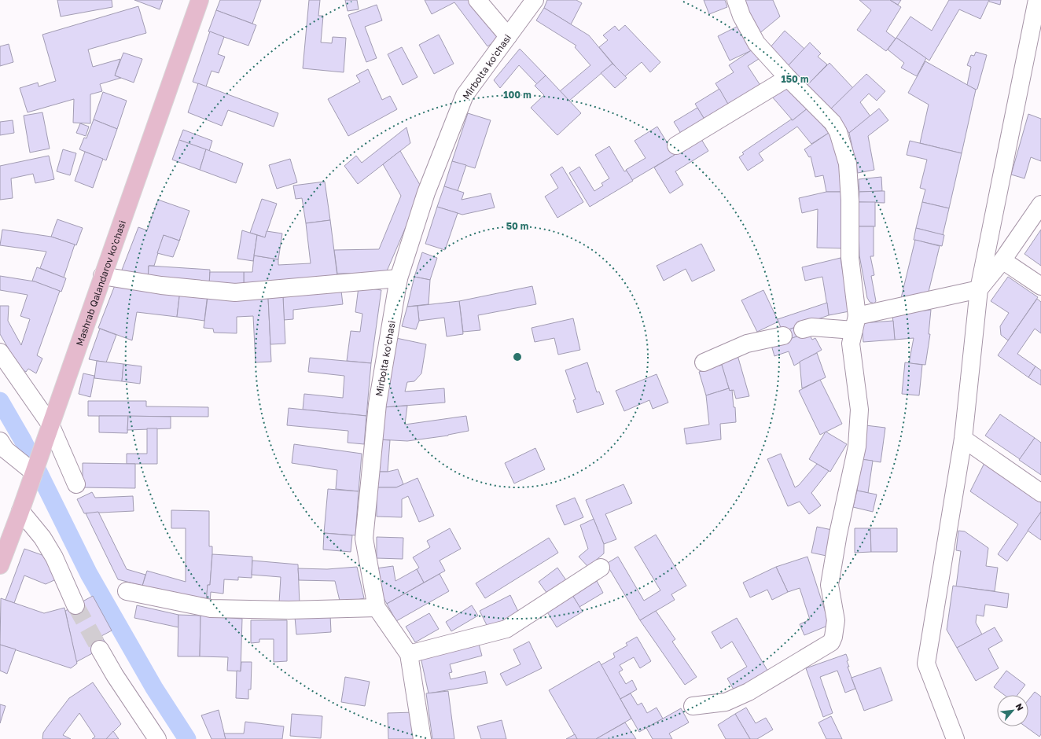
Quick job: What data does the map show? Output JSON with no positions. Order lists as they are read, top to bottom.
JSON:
{
  "streets": {
    "main road": ["Mashrab Qalandarov ko'chasi"],
    "street": ["Mirbolta koʻchasi"]
  },
  "north": "top right",
  "rings": ["150 m", "100 m", "50 m"]
}
